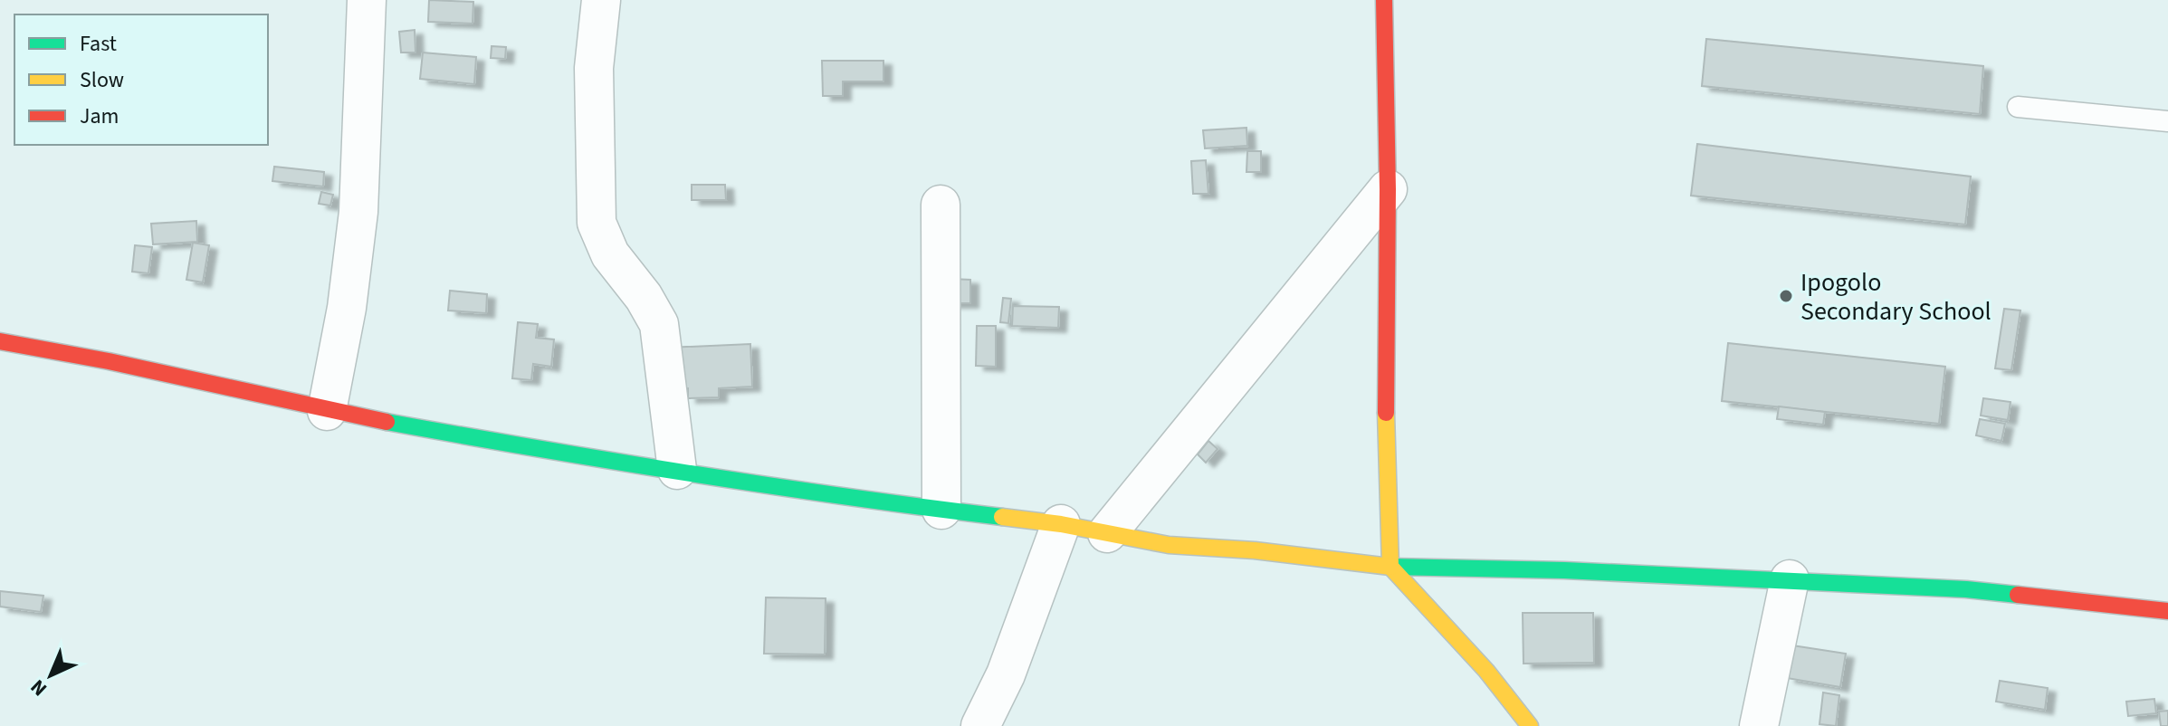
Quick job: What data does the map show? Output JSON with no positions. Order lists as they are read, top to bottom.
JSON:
{
  "places": ["Ipogolo Secondary School"],
  "legend": ["Fast", "Slow", "Jam"],
  "north": "bottom left"
}
